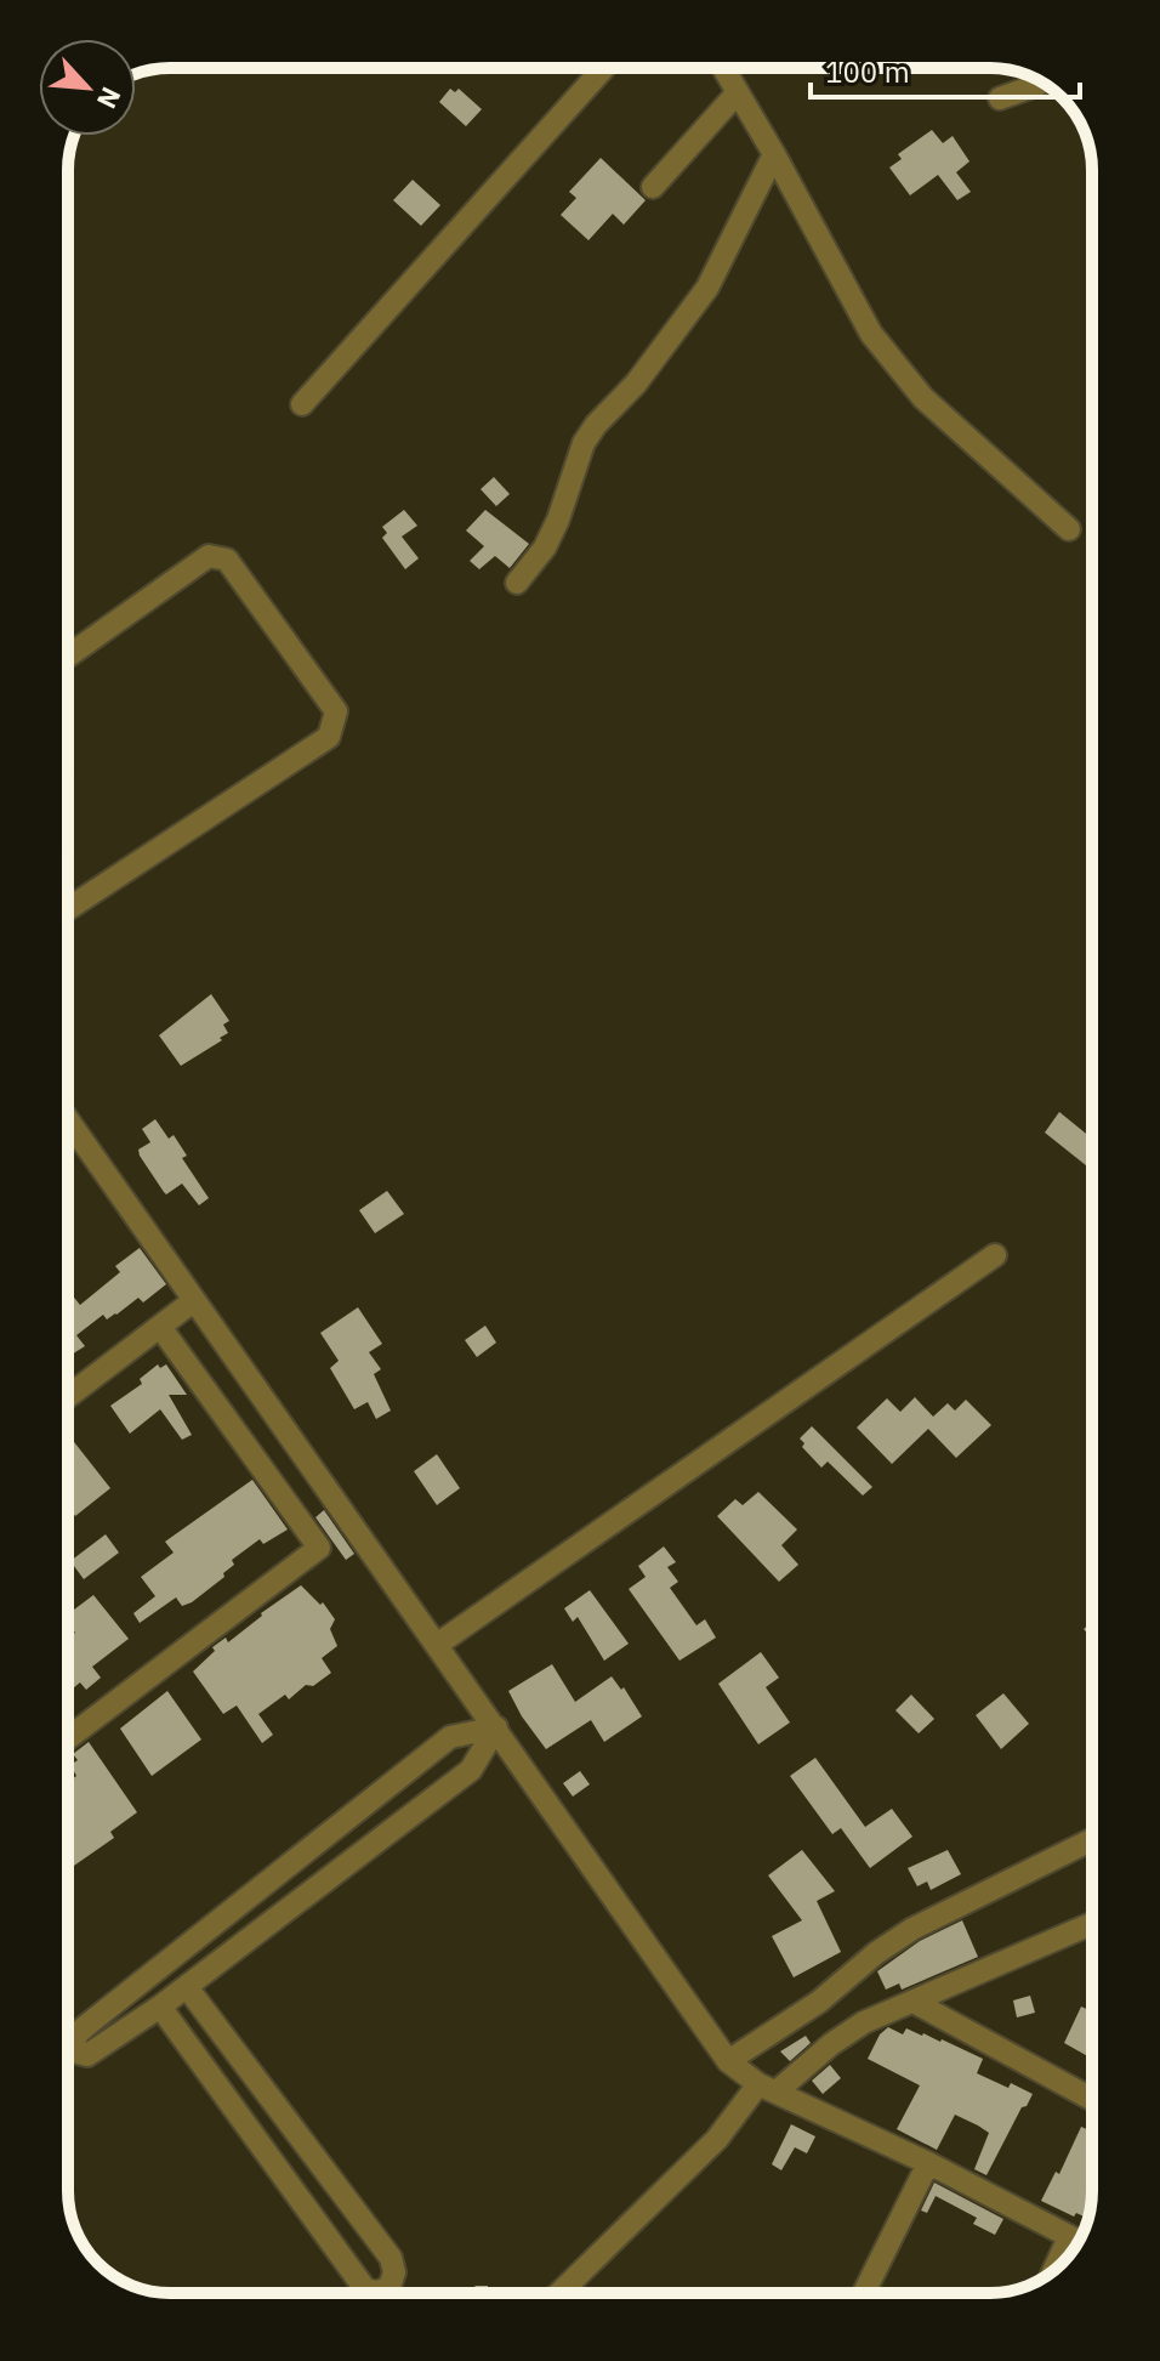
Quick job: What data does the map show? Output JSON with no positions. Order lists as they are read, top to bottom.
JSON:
{
  "scale_bar": "100 m",
  "north": "bottom right"
}
